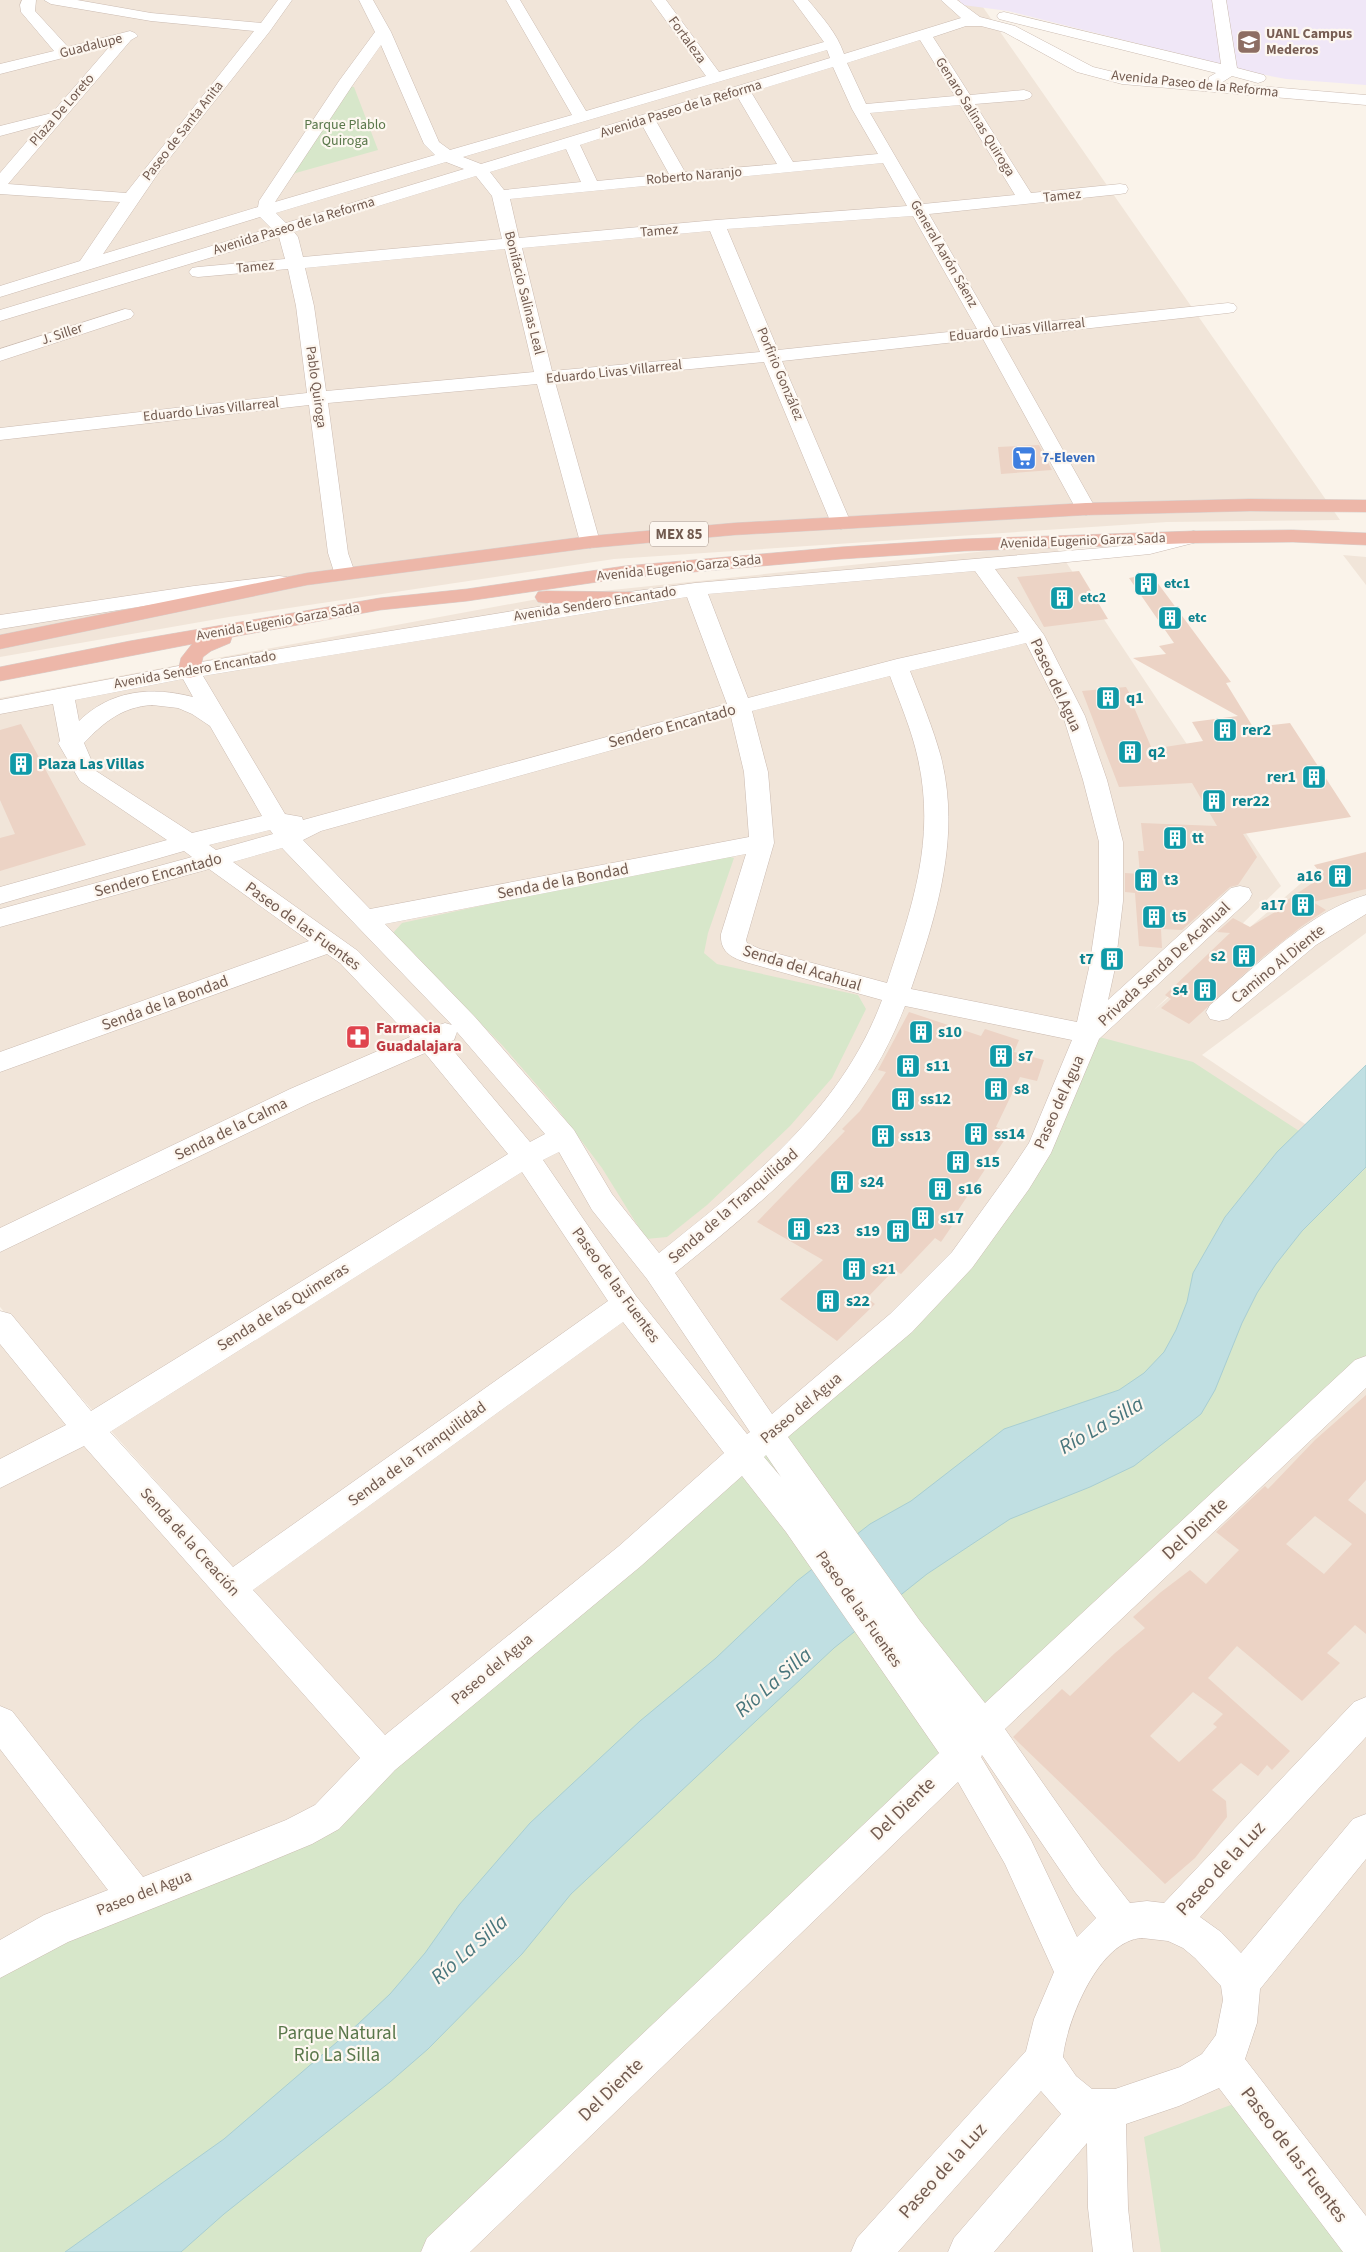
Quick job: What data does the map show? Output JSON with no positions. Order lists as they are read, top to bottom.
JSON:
{
  "streets": {
    "highway": ["MEX 85", "Avenida Eugenio Garza Sada"],
    "street": [
      "Fortaleza",
      "Guadalupe",
      "Avenida Paseo de la Reforma",
      "Plaza De Loreto",
      "Genaro Salinas Quiroga",
      "Paseo de Santa Anita",
      "Roberto Naranjo",
      "Tamez",
      "General Aarón Sáenz",
      "Bonifacio Salinas Leal",
      "Eduardo Livas Villarreal",
      "J. Siller",
      "Porfirio González",
      "Pablo Quiroga",
      "Avenida Sendero Encantado",
      "Paseo del Agua",
      "Sendero Encantado",
      "Senda de la Bondad",
      "Paseo de las Fuentes",
      "Privada Senda De Acahual",
      "Camino Al Diente",
      "Senda del Acahual",
      "Senda de la Calma",
      "Senda de la Tranquilidad",
      "Senda de las Quimeras",
      "Del Diente",
      "Senda de la Creación",
      "Paseo de la Luz"
    ]
  },
  "crossings": [
    ["Fortaleza", "Avenida Paseo de la Reforma"],
    ["Guadalupe", "Plaza De Loreto"],
    ["Avenida Paseo de la Reforma", "Genaro Salinas Quiroga"],
    ["Avenida Paseo de la Reforma", "Paseo de Santa Anita"],
    ["Avenida Paseo de la Reforma", "General Aarón Sáenz"],
    ["Avenida Paseo de la Reforma", "Bonifacio Salinas Leal"],
    ["Avenida Paseo de la Reforma", "Pablo Quiroga"],
    ["Genaro Salinas Quiroga", "Tamez"],
    ["Roberto Naranjo", "General Aarón Sáenz"],
    ["Roberto Naranjo", "Bonifacio Salinas Leal"],
    ["Tamez", "General Aarón Sáenz"],
    ["Tamez", "Bonifacio Salinas Leal"],
    ["Tamez", "Porfirio González"],
    ["Tamez", "Pablo Quiroga"],
    ["General Aarón Sáenz", "Eduardo Livas Villarreal"],
    ["General Aarón Sáenz", "Avenida Eugenio Garza Sada"],
    ["Bonifacio Salinas Leal", "Eduardo Livas Villarreal"],
    ["Bonifacio Salinas Leal", "Avenida Eugenio Garza Sada"],
    ["Eduardo Livas Villarreal", "Porfirio González"],
    ["Eduardo Livas Villarreal", "Pablo Quiroga"],
    ["Porfirio González", "Avenida Eugenio Garza Sada"],
    ["Pablo Quiroga", "Avenida Eugenio Garza Sada"],
    ["Avenida Eugenio Garza Sada", "Avenida Sendero Encantado"],
    ["Avenida Sendero Encantado", "Paseo del Agua"],
    ["Avenida Sendero Encantado", "Paseo de las Fuentes"],
    ["Avenida Sendero Encantado", "Senda del Acahual"],
    ["Paseo del Agua", "Sendero Encantado"],
    ["Paseo del Agua", "Paseo de las Fuentes"],
    ["Paseo del Agua", "Privada Senda De Acahual"],
    ["Paseo del Agua", "Senda del Acahual"],
    ["Paseo del Agua", "Senda de la Creación"],
    ["Sendero Encantado", "Paseo de las Fuentes"],
    ["Sendero Encantado", "Senda del Acahual"],
    ["Sendero Encantado", "Senda de la Tranquilidad"],
    ["Senda de la Bondad", "Paseo de las Fuentes"],
    ["Senda de la Bondad", "Senda del Acahual"],
    ["Paseo de las Fuentes", "Senda de la Calma"],
    ["Paseo de las Fuentes", "Senda de la Tranquilidad"],
    ["Paseo de las Fuentes", "Senda de las Quimeras"],
    ["Paseo de las Fuentes", "Del Diente"],
    ["Paseo de las Fuentes", "Paseo de la Luz"],
    ["Privada Senda De Acahual", "Senda del Acahual"],
    ["Senda del Acahual", "Senda de la Tranquilidad"],
    ["Senda de la Tranquilidad", "Senda de la Creación"],
    ["Senda de las Quimeras", "Senda de la Creación"]
  ],
  "water": ["Río La Silla"],
  "parks": ["Parque Plablo Quiroga", "Parque Natural Rio La Silla"],
  "places": {
    "school or university": ["UANL Campus Mederos"],
    "supermarket": ["7-Eleven"],
    "building": [
      "etc1",
      "etc2",
      "etc",
      "q1",
      "rer2",
      "q2",
      "Plaza Las Villas",
      "rer1",
      "rer22",
      "tt",
      "a16",
      "t3",
      "a17",
      "t5",
      "s2",
      "t7",
      "s4",
      "s10",
      "s7",
      "s11",
      "s8",
      "ss12",
      "ss14",
      "ss13",
      "s15",
      "s24",
      "s16",
      "s17",
      "s23",
      "s19",
      "s21",
      "s22"
    ],
    "pharmacy": ["Farmacia Guadalajara"]
  }
}
